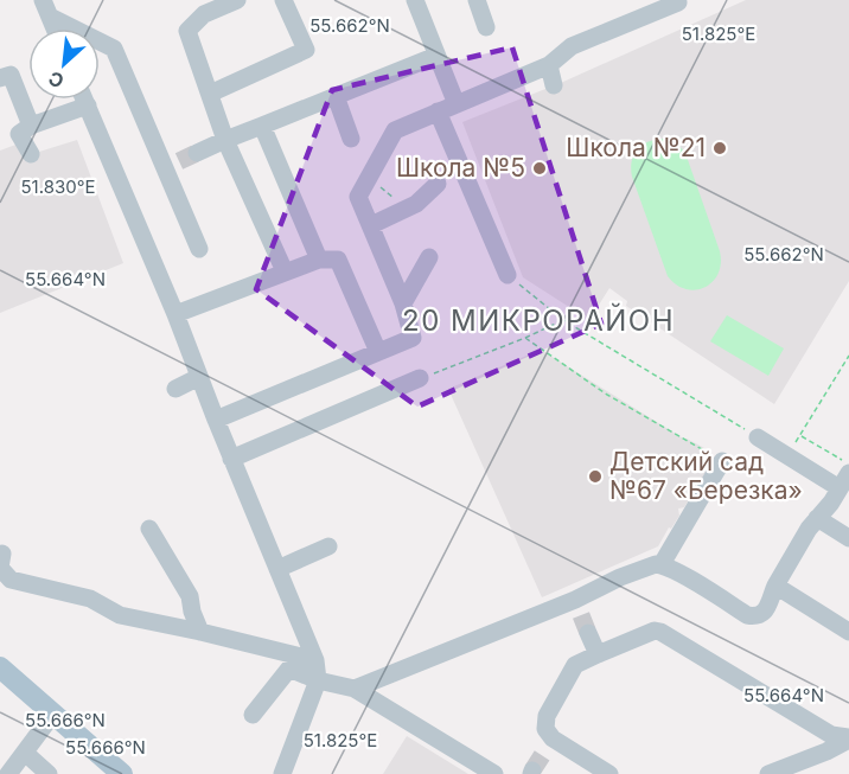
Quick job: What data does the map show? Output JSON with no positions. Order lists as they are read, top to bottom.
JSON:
{
  "districts": ["20 МИКРОРАЙОН"],
  "places": ["Школа №21", "Школа №5", "Детский сад №67 «Березка»"],
  "north": "bottom left",
  "coordinates": [
    "55.662°N",
    "51.825°E",
    "51.830°E",
    "55.664°N",
    "55.666°N"
  ]
}
